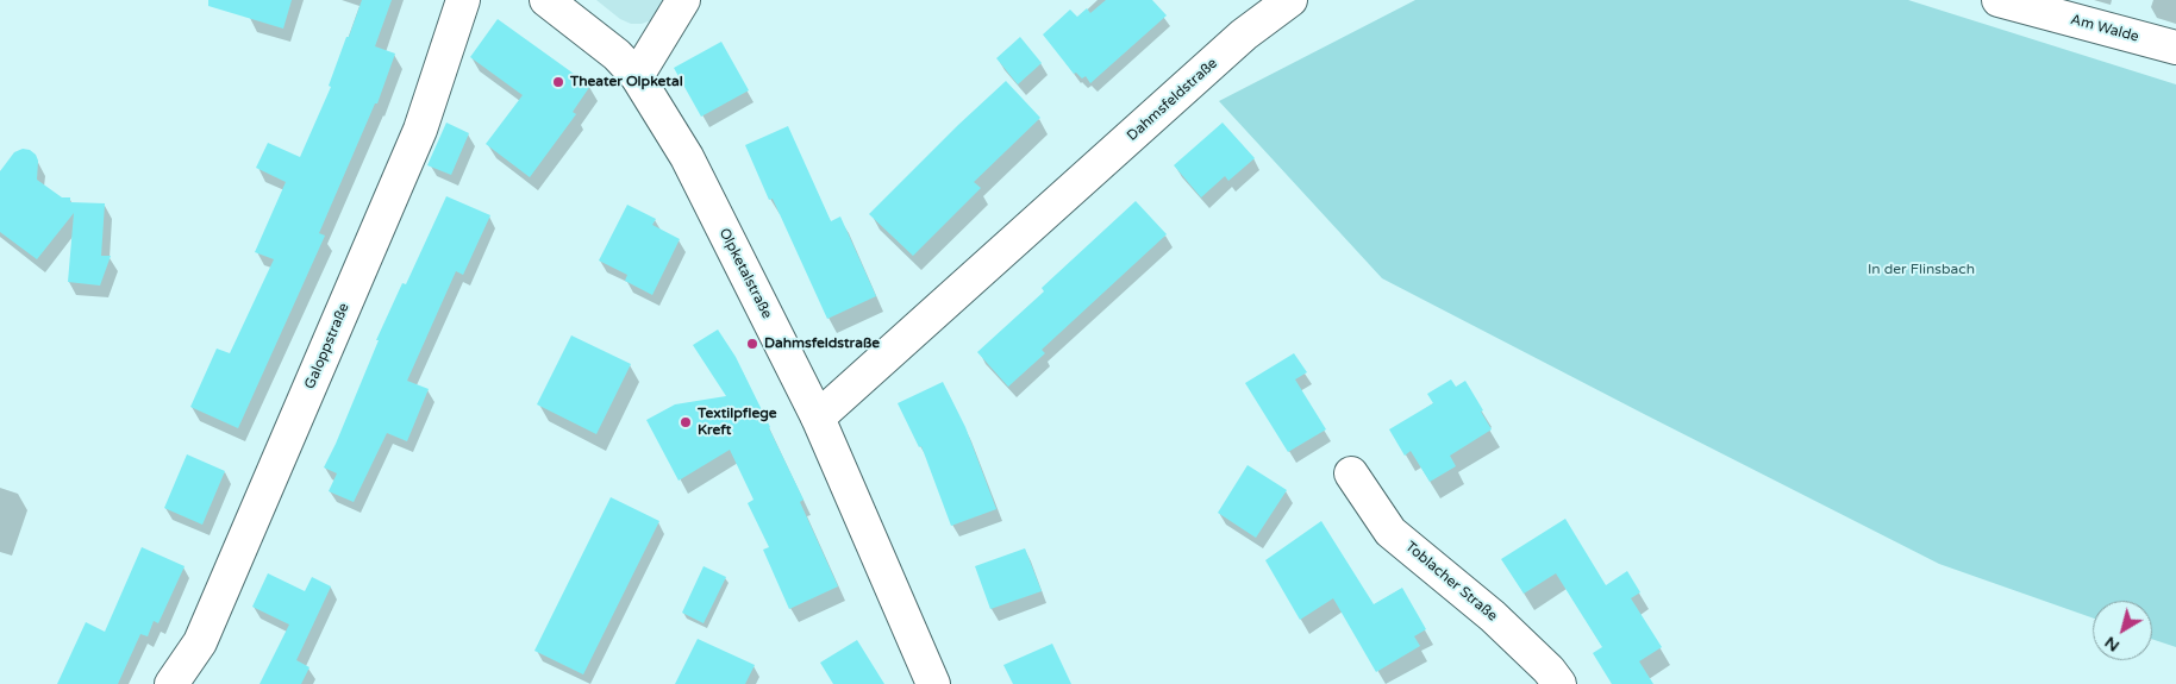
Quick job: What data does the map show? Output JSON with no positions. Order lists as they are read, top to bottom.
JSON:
{
  "streets": {
    "street": [
      "Am Walde",
      "Dahmsfeldstraße",
      "Olpketalstraße",
      "Galoppstraße",
      "Toblacher Straße"
    ]
  },
  "crossings": [
    ["Dahmsfeldstraße", "Olpketalstraße"]
  ],
  "parks": ["In der Flinsbach"],
  "places": ["Theater Olpketal", "Dahmsfeldstraße", "Textilpflege Kreft"],
  "north": "bottom left"
}
